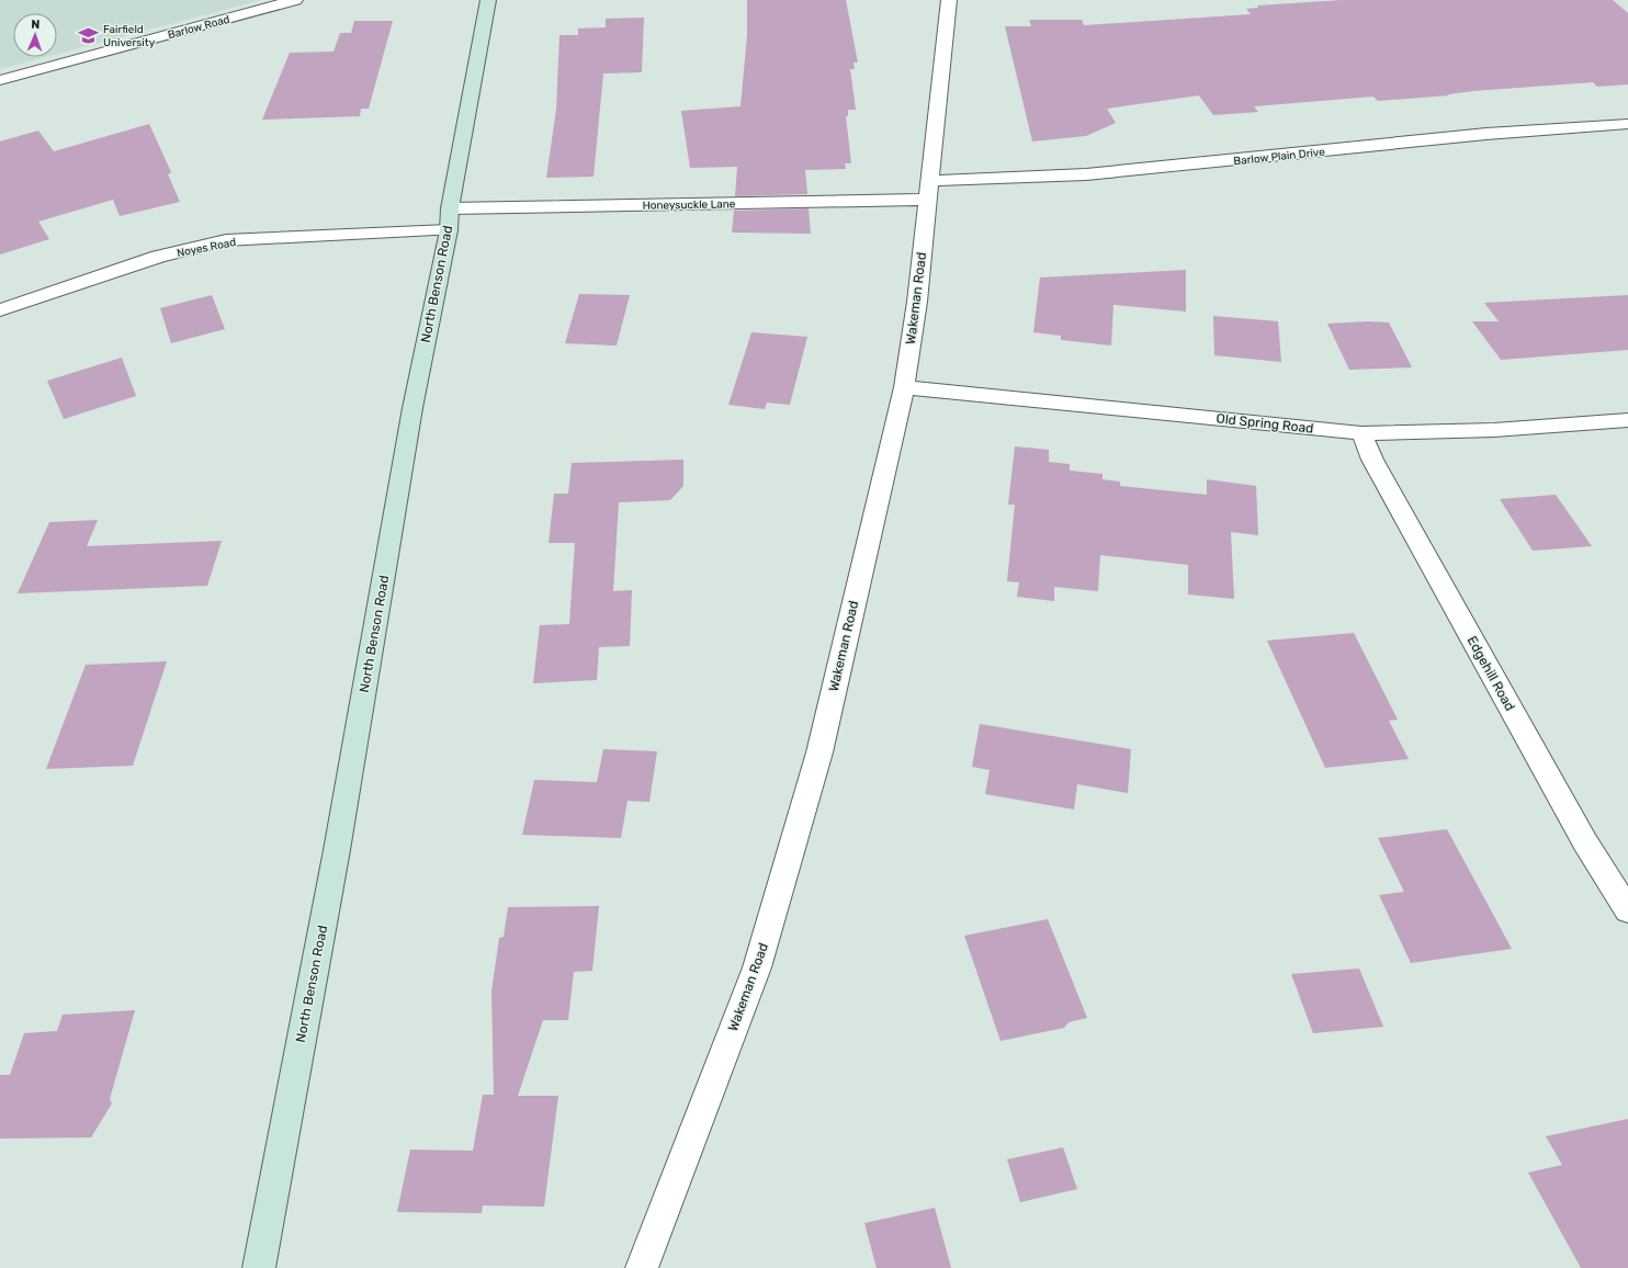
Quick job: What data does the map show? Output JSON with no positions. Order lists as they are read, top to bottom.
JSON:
{
  "streets": {
    "main road": ["North Benson Road"],
    "street": [
      "Barlow Road",
      "Barlow Plain Drive",
      "Honeysuckle Lane",
      "Noyes Road",
      "Wakeman Road",
      "Old Spring Road",
      "Edgehill Road"
    ]
  },
  "crossings": [
    ["Barlow Plain Drive", "Honeysuckle Lane"],
    ["Barlow Plain Drive", "Wakeman Road"],
    ["Honeysuckle Lane", "Noyes Road"],
    ["Honeysuckle Lane", "North Benson Road"],
    ["Honeysuckle Lane", "Wakeman Road"],
    ["Noyes Road", "North Benson Road"],
    ["Wakeman Road", "Old Spring Road"],
    ["Old Spring Road", "Edgehill Road"]
  ],
  "places": {
    "school or university": ["Fairfield University"]
  },
  "north": "top"
}
